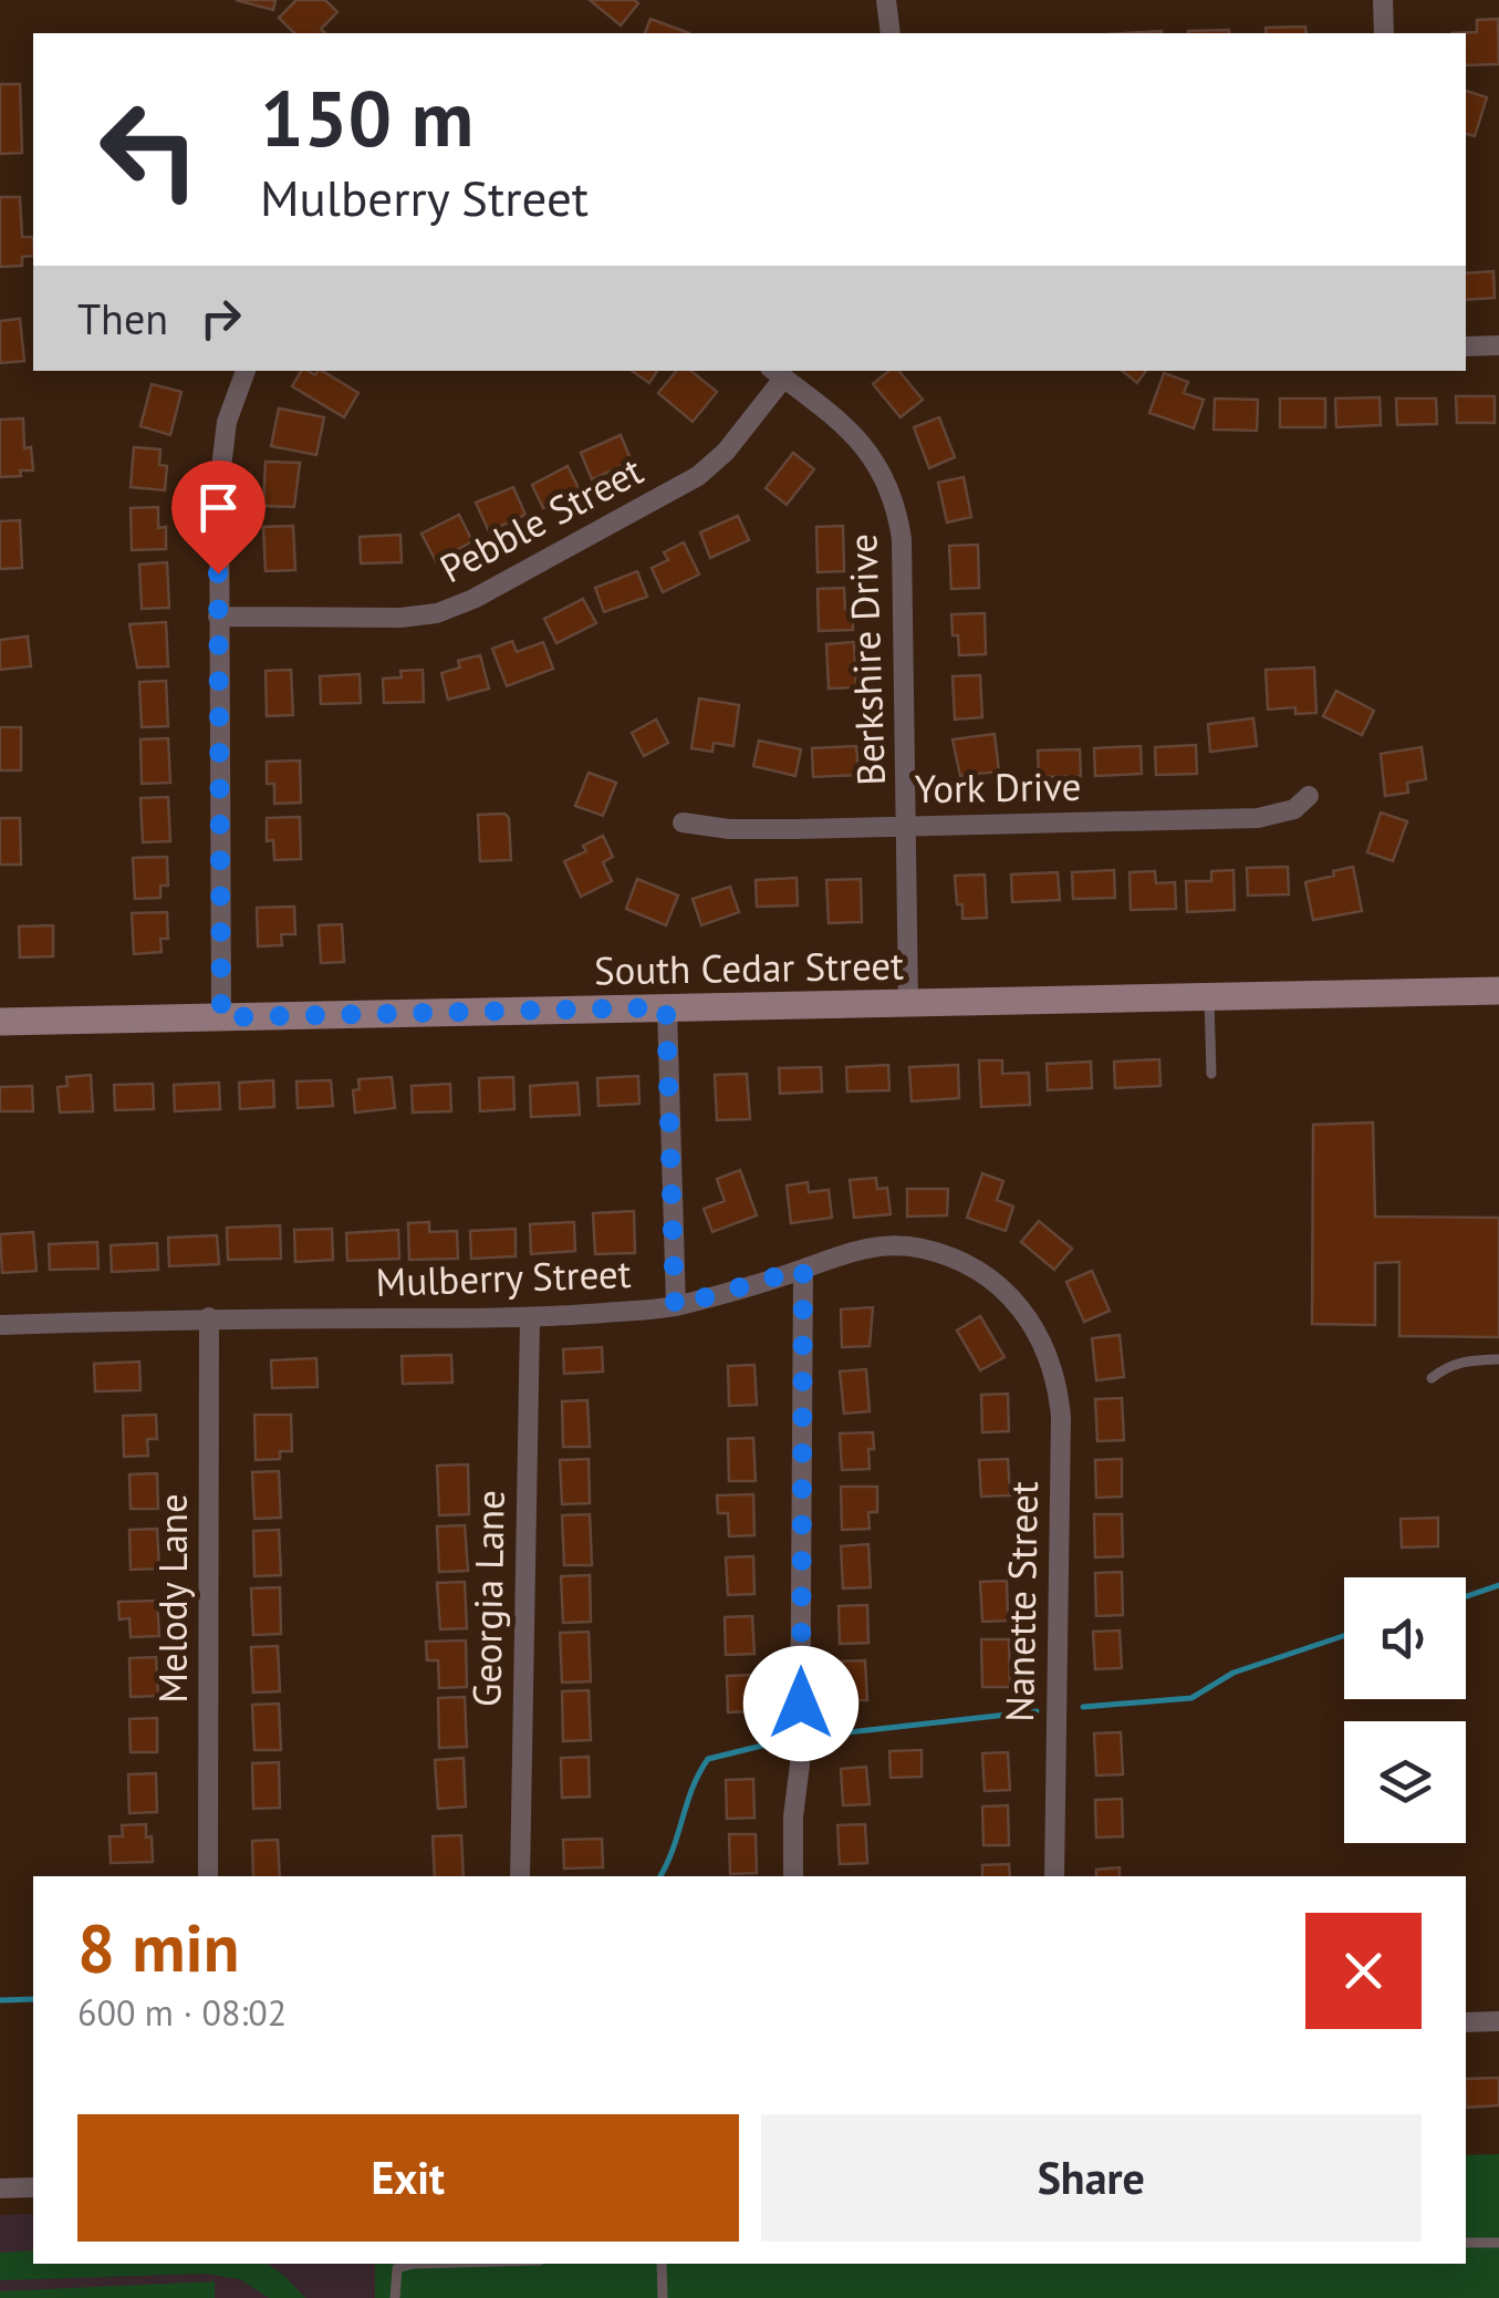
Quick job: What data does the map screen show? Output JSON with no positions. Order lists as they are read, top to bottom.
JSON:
{
  "streets": {
    "main road": ["South Cedar Street"],
    "street": [
      "Pebble Street",
      "Berkshire Drive",
      "York Drive",
      "Mulberry Street",
      "Melody Lane",
      "Georgia Lane",
      "Nanette Street"
    ]
  },
  "crossings": [
    ["Pebble Street", "Berkshire Drive"],
    ["Berkshire Drive", "York Drive"],
    ["Berkshire Drive", "South Cedar Street"],
    ["Mulberry Street", "Melody Lane"],
    ["Mulberry Street", "Georgia Lane"],
    ["Mulberry Street", "Nanette Street"]
  ],
  "page": {
    "turn": ["150 m", "Mulberry Street"],
    "then": "Then",
    "heading": ["8 min", "600 m · 08:02"],
    "buttons": ["Exit", "Share"]
  }
}
